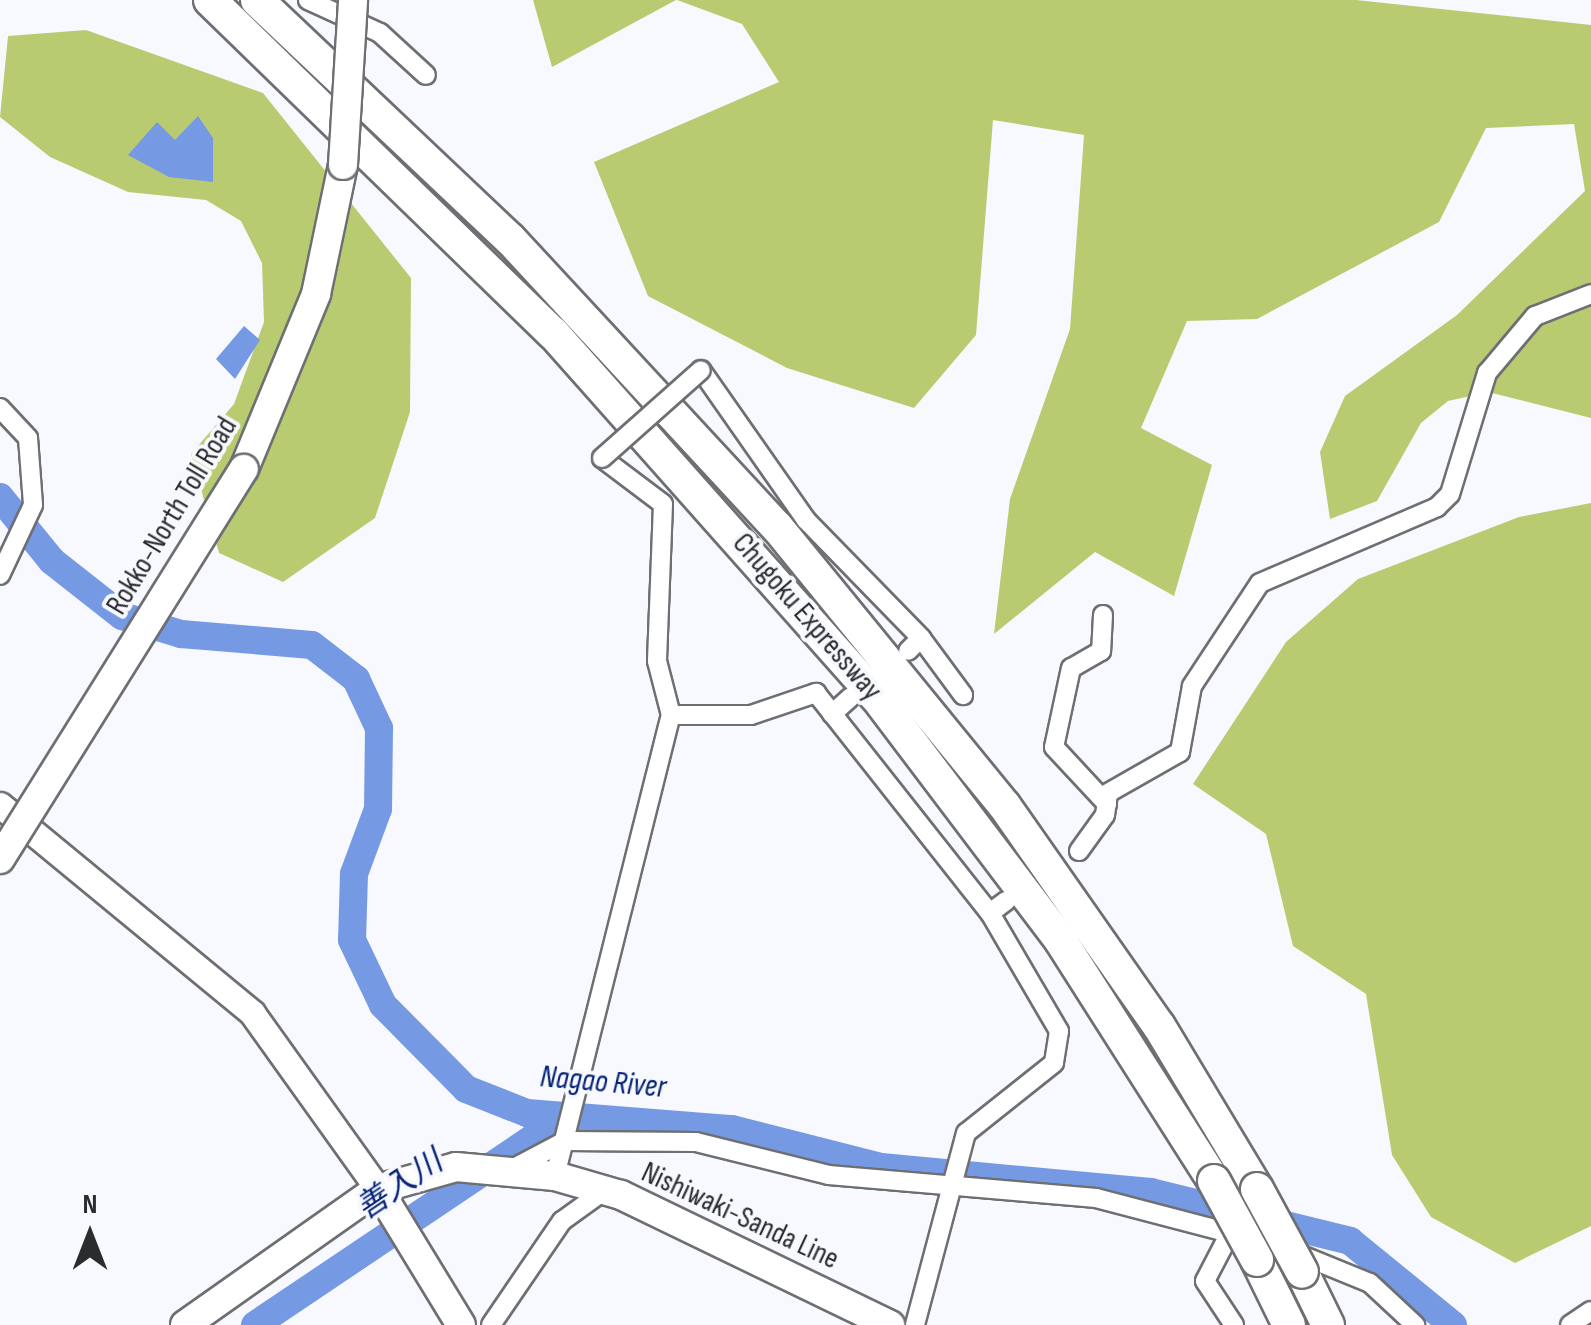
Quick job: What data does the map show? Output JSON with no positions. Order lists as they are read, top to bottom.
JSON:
{
  "streets": {
    "highway": ["Chugoku Expressway"],
    "main road": ["Rokko-North Toll Road", "Nishiwaki-Sanda Line"]
  },
  "water": ["Nagao River", "善入川"],
  "north": "top"
}
